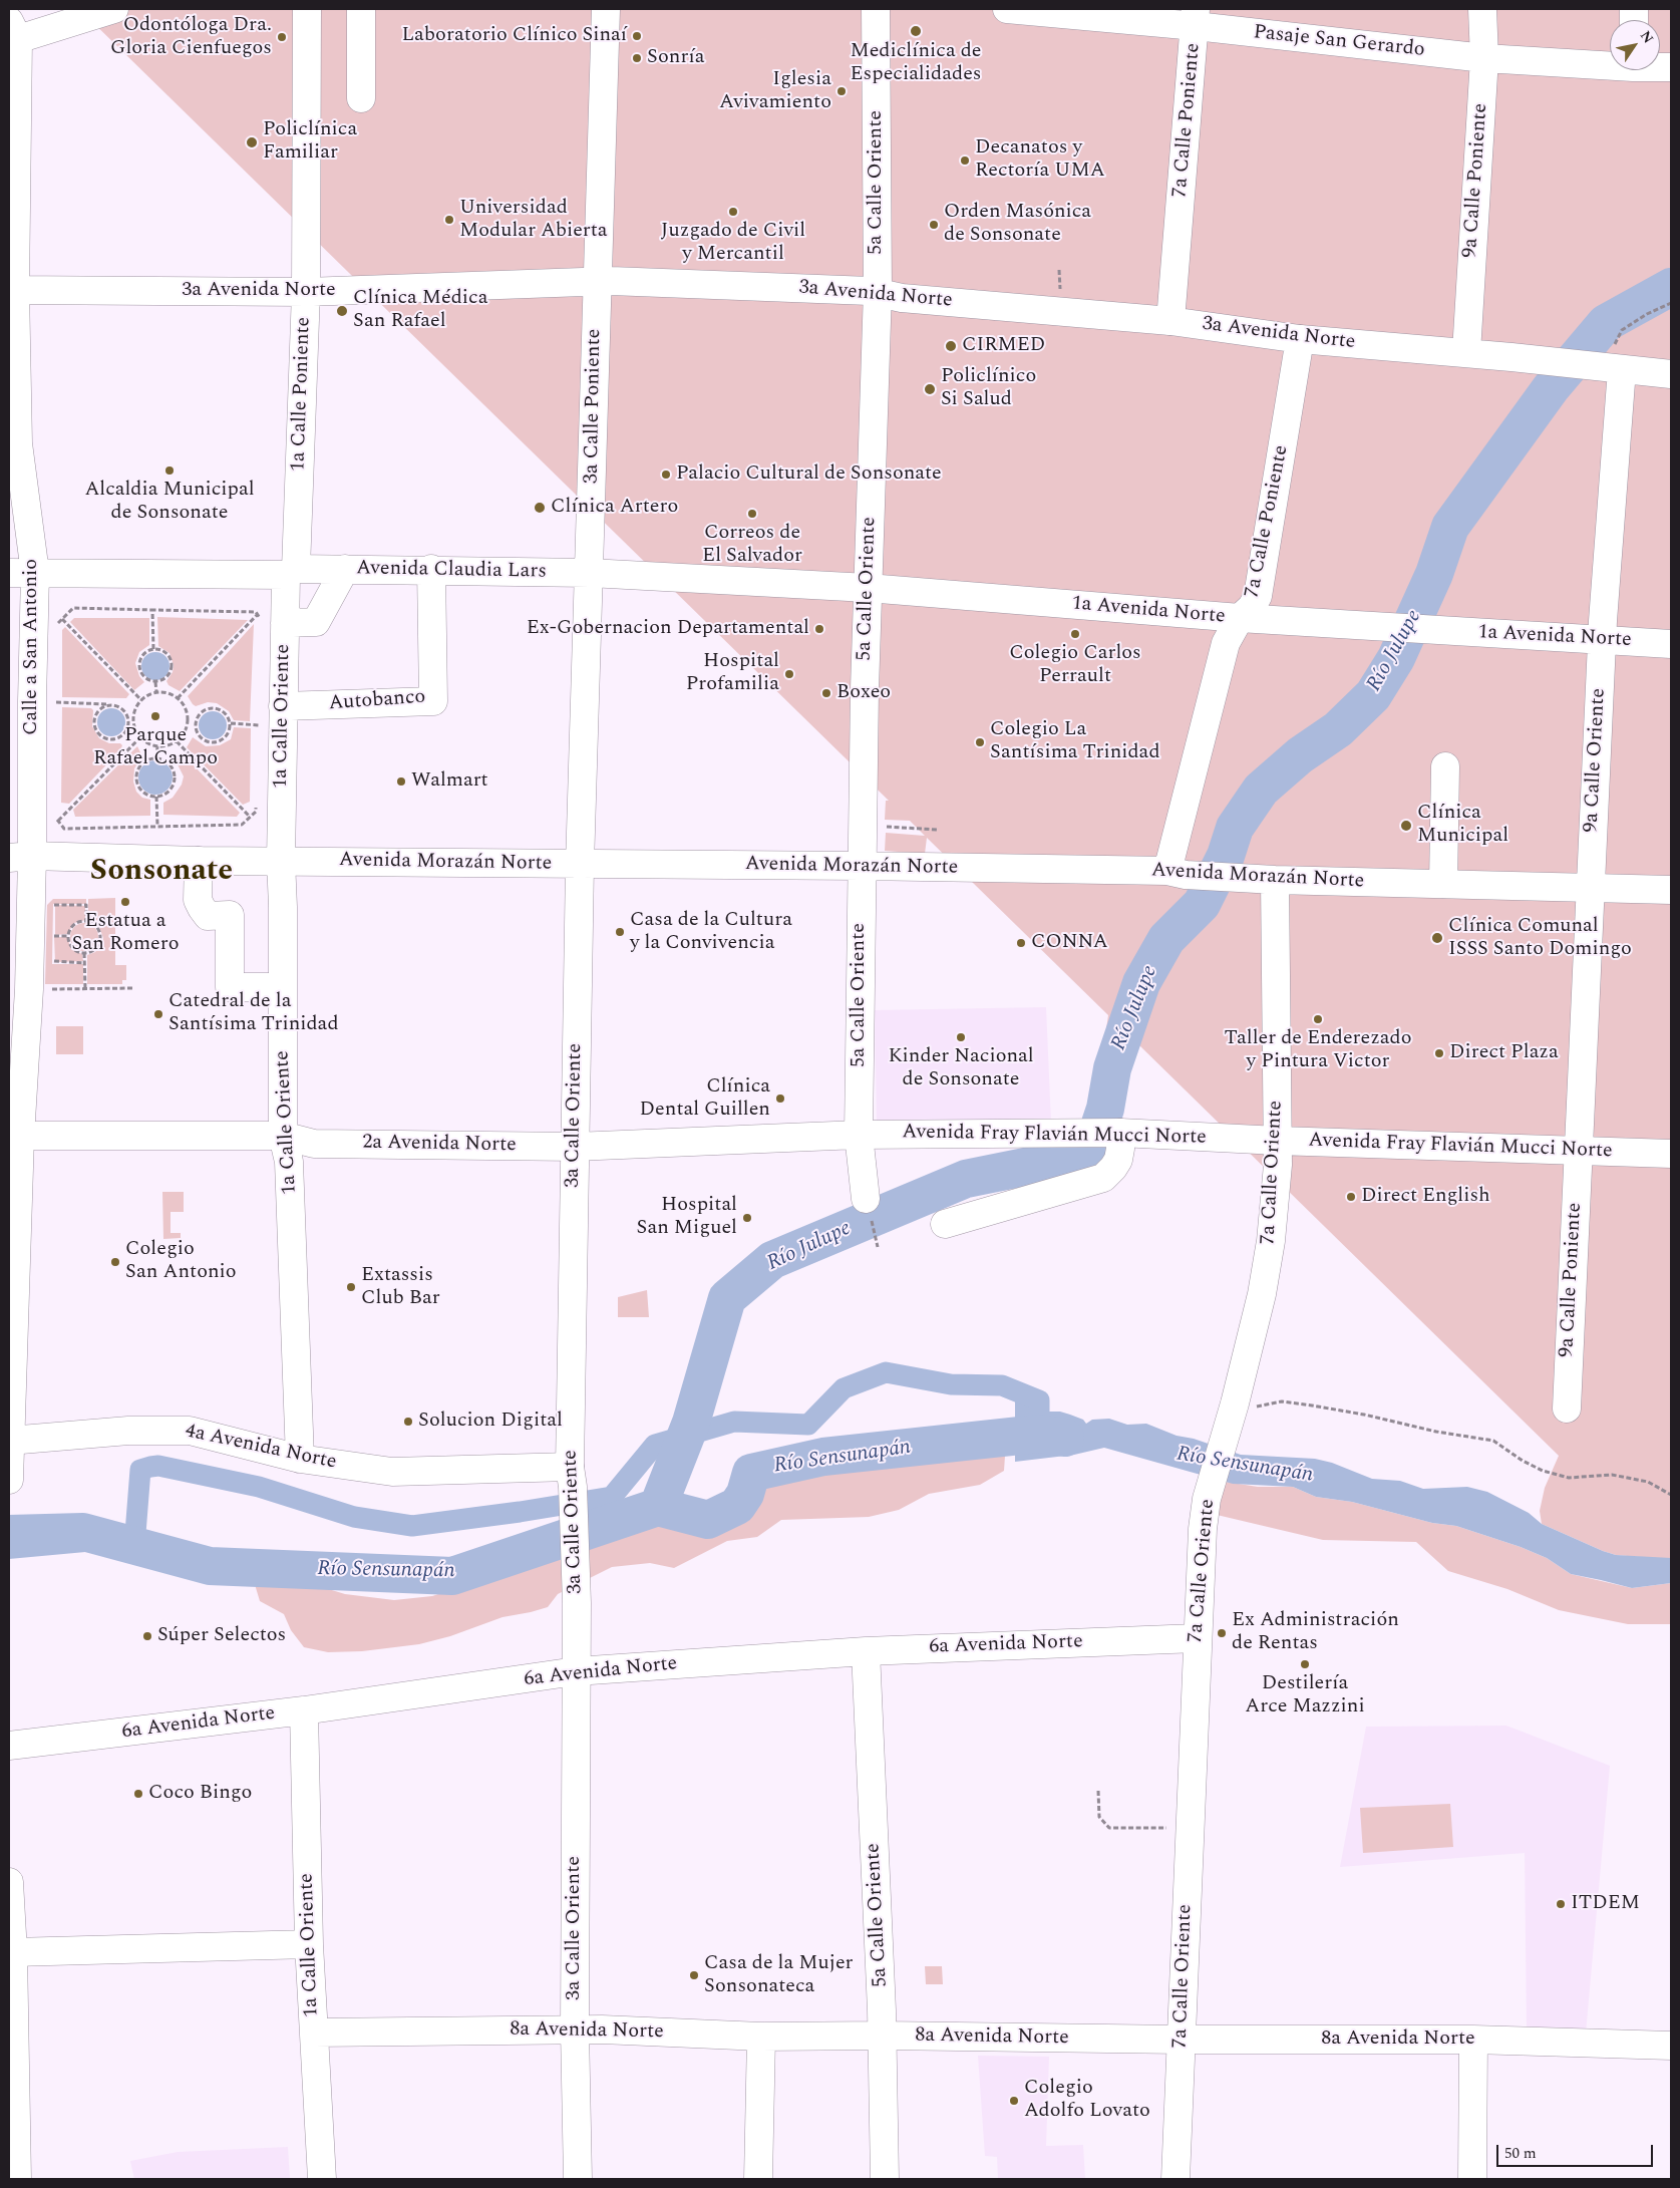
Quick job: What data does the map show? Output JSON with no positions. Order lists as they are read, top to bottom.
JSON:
{
  "streets": {
    "street": [
      "Pasaje San Gerardo",
      "7a Calle Poniente",
      "9a Calle Poniente",
      "5a Calle Oriente",
      "3a Avenida Norte",
      "1a Calle Poniente",
      "3a Calle Poniente",
      "Avenida Claudia Lars",
      "1a Avenida Norte",
      "Calle a San Antonio",
      "Autobanco",
      "1a Calle Oriente",
      "9a Calle Oriente",
      "Avenida Morazán Norte",
      "3a Calle Oriente",
      "Avenida Fray Flavián Mucci Norte",
      "2a Avenida Norte",
      "7a Calle Oriente",
      "4a Avenida Norte",
      "6a Avenida Norte",
      "8a Avenida Norte"
    ]
  },
  "crossings": [
    ["Pasaje San Gerardo", "7a Calle Poniente"],
    ["Pasaje San Gerardo", "9a Calle Poniente"],
    ["7a Calle Poniente", "3a Avenida Norte"],
    ["7a Calle Poniente", "1a Avenida Norte"],
    ["7a Calle Poniente", "Avenida Morazán Norte"],
    ["9a Calle Poniente", "3a Avenida Norte"],
    ["9a Calle Poniente", "9a Calle Oriente"],
    ["9a Calle Poniente", "Avenida Fray Flavián Mucci Norte"],
    ["5a Calle Oriente", "3a Avenida Norte"],
    ["5a Calle Oriente", "Avenida Claudia Lars"],
    ["5a Calle Oriente", "1a Avenida Norte"],
    ["5a Calle Oriente", "Avenida Morazán Norte"],
    ["5a Calle Oriente", "Avenida Fray Flavián Mucci Norte"],
    ["5a Calle Oriente", "2a Avenida Norte"],
    ["5a Calle Oriente", "6a Avenida Norte"],
    ["5a Calle Oriente", "8a Avenida Norte"],
    ["3a Avenida Norte", "1a Calle Poniente"],
    ["3a Avenida Norte", "3a Calle Poniente"],
    ["3a Avenida Norte", "Calle a San Antonio"],
    ["3a Avenida Norte", "9a Calle Oriente"],
    ["1a Calle Poniente", "Avenida Claudia Lars"],
    ["1a Calle Poniente", "1a Calle Oriente"],
    ["3a Calle Poniente", "Avenida Claudia Lars"],
    ["3a Calle Poniente", "Avenida Morazán Norte"],
    ["3a Calle Poniente", "3a Calle Oriente"],
    ["Avenida Claudia Lars", "1a Avenida Norte"],
    ["Avenida Claudia Lars", "Calle a San Antonio"],
    ["Avenida Claudia Lars", "Autobanco"],
    ["Avenida Claudia Lars", "1a Calle Oriente"],
    ["1a Avenida Norte", "9a Calle Oriente"],
    ["Calle a San Antonio", "Avenida Morazán Norte"],
    ["Calle a San Antonio", "2a Avenida Norte"],
    ["Calle a San Antonio", "4a Avenida Norte"],
    ["Autobanco", "1a Calle Oriente"],
    ["1a Calle Oriente", "Avenida Morazán Norte"],
    ["1a Calle Oriente", "2a Avenida Norte"],
    ["1a Calle Oriente", "4a Avenida Norte"],
    ["1a Calle Oriente", "6a Avenida Norte"],
    ["1a Calle Oriente", "8a Avenida Norte"],
    ["9a Calle Oriente", "Avenida Morazán Norte"],
    ["9a Calle Oriente", "Avenida Fray Flavián Mucci Norte"],
    ["Avenida Morazán Norte", "3a Calle Oriente"],
    ["Avenida Morazán Norte", "7a Calle Oriente"],
    ["3a Calle Oriente", "2a Avenida Norte"],
    ["3a Calle Oriente", "4a Avenida Norte"],
    ["3a Calle Oriente", "6a Avenida Norte"],
    ["3a Calle Oriente", "8a Avenida Norte"],
    ["Avenida Fray Flavián Mucci Norte", "2a Avenida Norte"],
    ["Avenida Fray Flavián Mucci Norte", "7a Calle Oriente"],
    ["7a Calle Oriente", "6a Avenida Norte"],
    ["7a Calle Oriente", "8a Avenida Norte"]
  ],
  "districts": ["Sonsonate"],
  "water": ["Río Julupe", "Río Sensunapán"],
  "places": [
    "Mediclínica de Especialidades",
    "Laboratorio Clínico Sinaí",
    "Odontóloga Dra. Gloria Cienfuegos",
    "Sonría",
    "Iglesia Avivamiento",
    "Policlínica Familiar",
    "Decanatos y Rectoría UMA",
    "Juzgado de Civil y Mercantil",
    "Universidad Modular Abierta",
    "Orden Masónica de Sonsonate",
    "Clínica Médica San Rafael",
    "CIRMED",
    "Policlínico Si Salud",
    "Alcaldia Municipal de Sonsonate",
    "Palacio Cultural de Sonsonate",
    "Clínica Artero",
    "Correos de El Salvador",
    "Ex-Gobernacion Departamental",
    "Colegio Carlos Perrault",
    "Hospital Profamilia",
    "Boxeo",
    "Parque Rafael Campo",
    "Colegio La Santísima Trinidad",
    "Walmart",
    "Clínica Municipal",
    "Estatua a San Romero",
    "Casa de la Cultura y la Convivencia",
    "Clínica Comunal ISSS Santo Domingo",
    "CONNA",
    "Catedral de la Santísima Trinidad",
    "Taller de Enderezado y Pintura Victor",
    "Kinder Nacional de Sonsonate",
    "Direct Plaza",
    "Clínica Dental Guillen",
    "Direct English",
    "Hospital San Miguel",
    "Colegio San Antonio",
    "Extassis Club Bar",
    "Solucion Digital",
    "Ex Administración de Rentas",
    "Súper Selectos",
    "Destilería Arce Mazzini",
    "Coco Bingo",
    "ITDEM",
    "Casa de la Mujer Sonsonateca",
    "Colegio Adolfo Lovato"
  ],
  "scale_bar": "50 m",
  "north": "top right"
}
